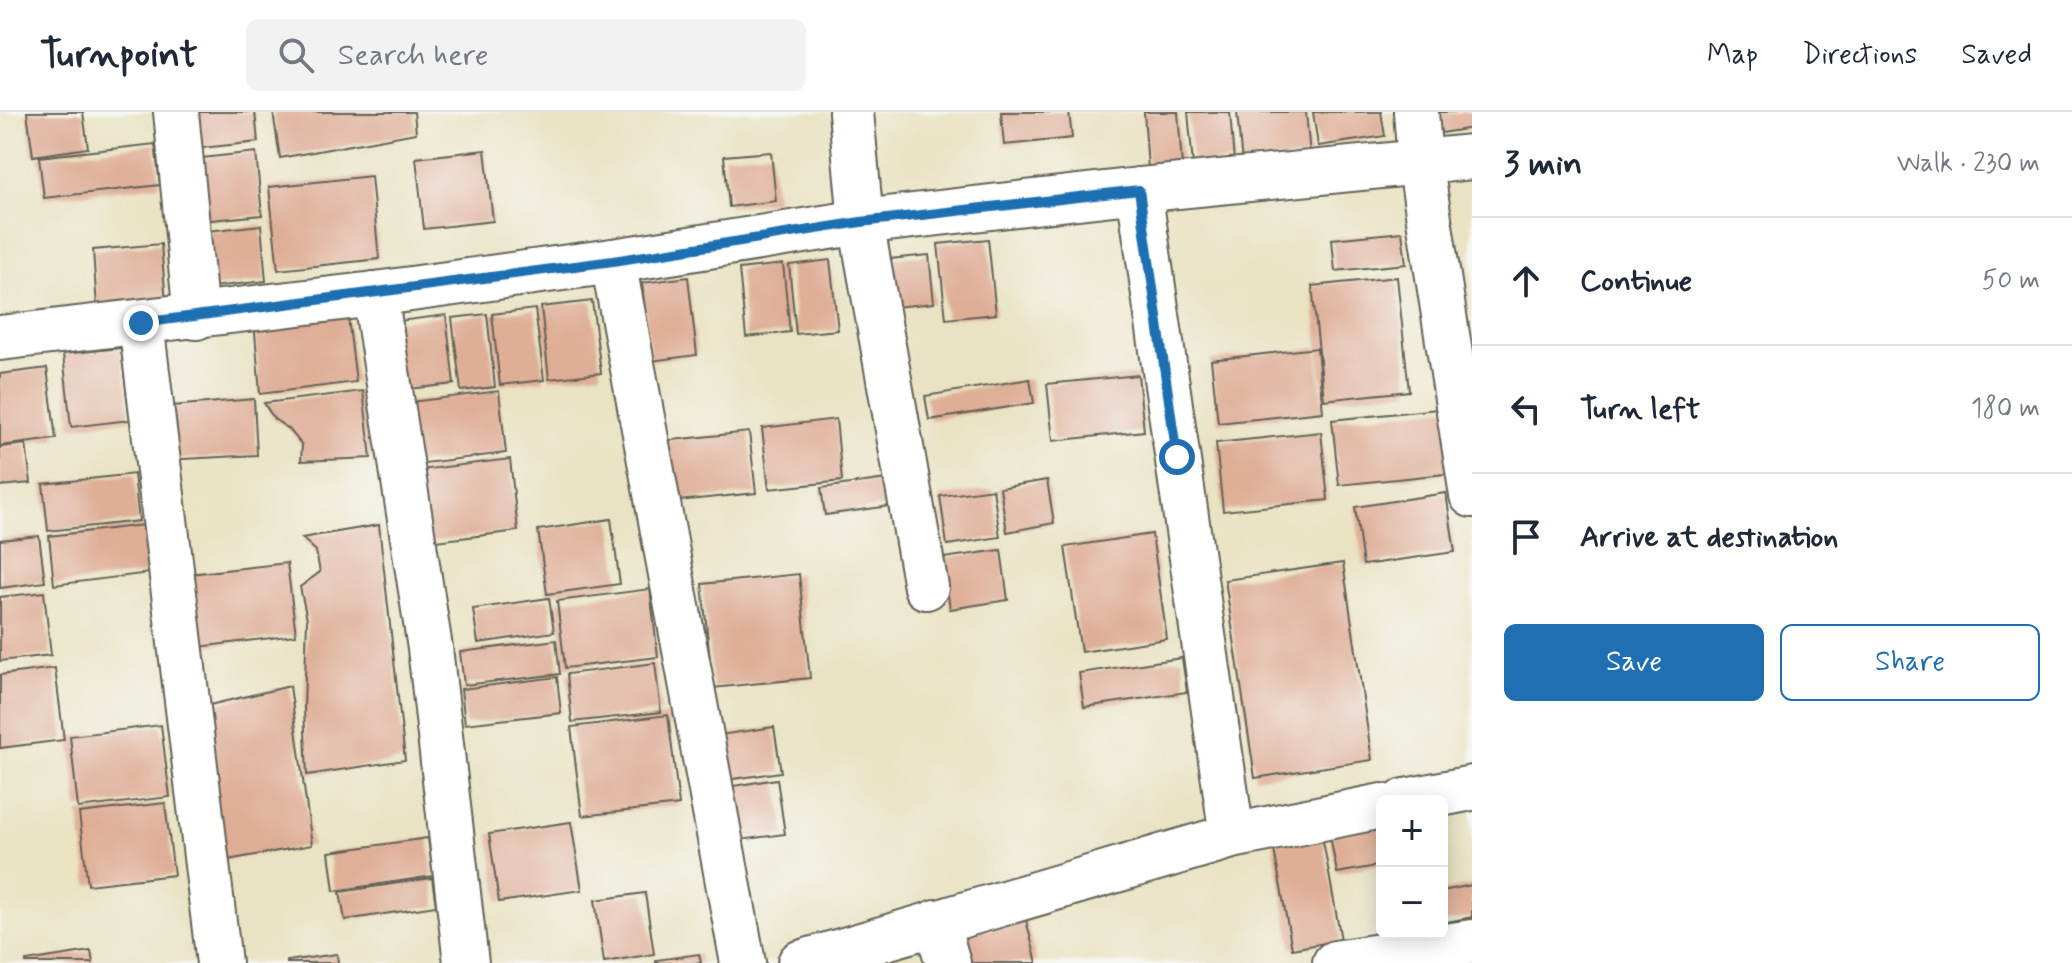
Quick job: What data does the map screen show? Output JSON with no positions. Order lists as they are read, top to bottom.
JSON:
{
  "page": {
    "header": "Turnpoint",
    "search": "Search here",
    "nav": ["Map", "Directions", "Saved"],
    "heading": ["3 min", "Walk · 230 m"],
    "list": [
      ["Continue", "50 m"],
      ["Turn left", "180 m"],
      "Arrive at destination"
    ],
    "buttons": ["Save", "Share"],
    "map_buttons": ["+", "−"]
  }
}
